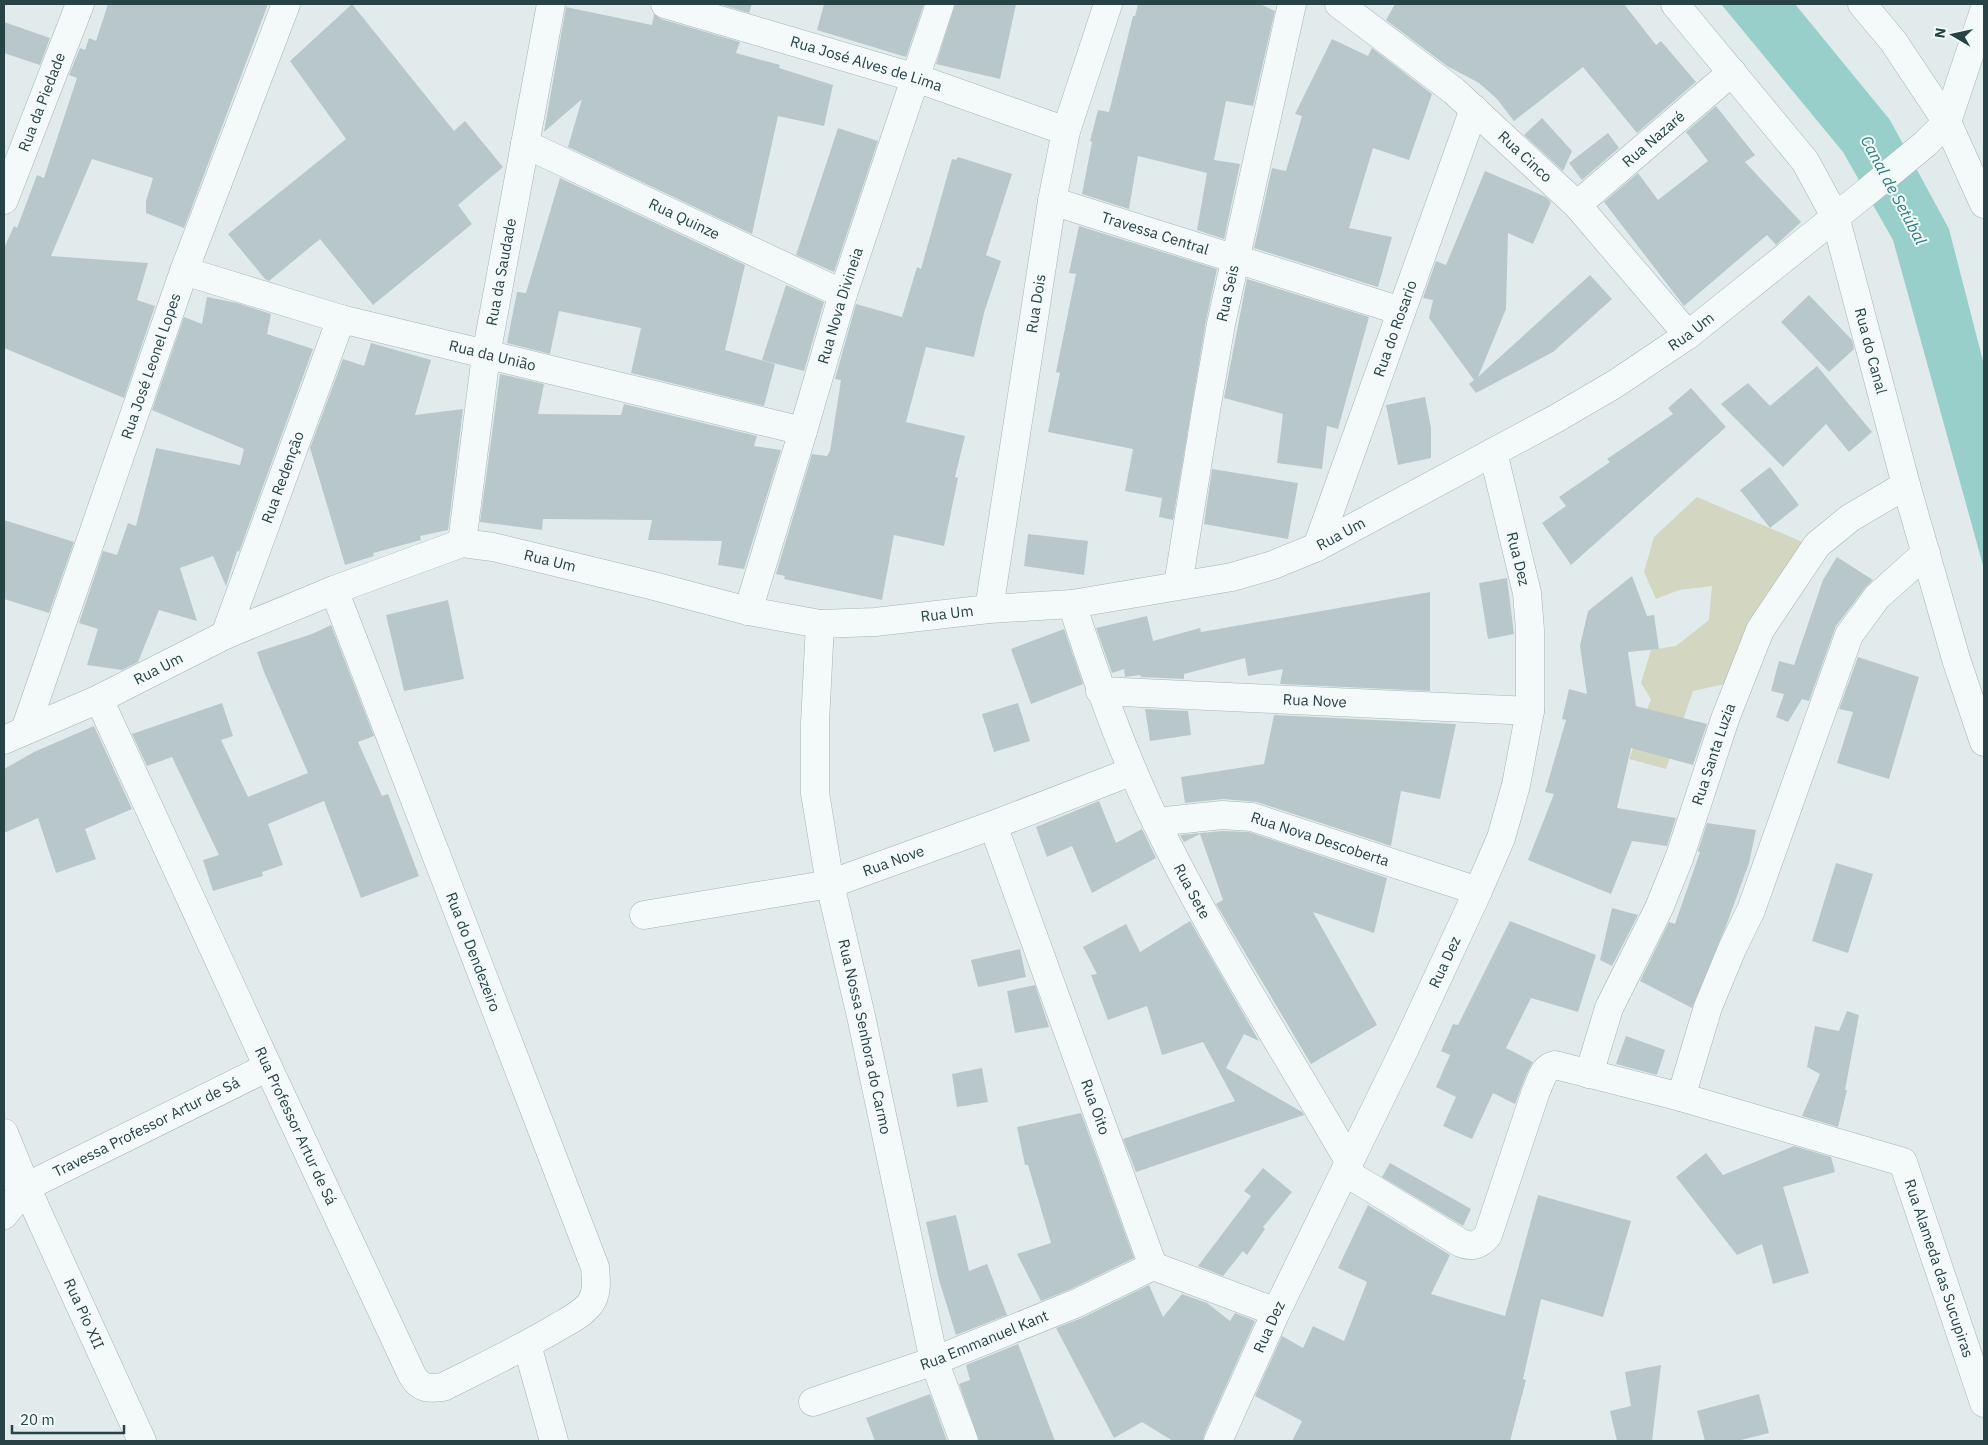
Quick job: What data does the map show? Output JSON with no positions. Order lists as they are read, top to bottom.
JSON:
{
  "streets": {
    "street": [
      "Rua José Alves de Lima",
      "Rua da Piedade",
      "Rua Nazaré",
      "Rua Cinco",
      "Rua Quinze",
      "Travessa Central",
      "Rua da Saudade",
      "Rua Seis",
      "Rua Dois",
      "Rua Nova Divineia",
      "Rua do Rosario",
      "Rua Um",
      "Rua do Canal",
      "Rua da União",
      "Rua José Leonel Lopes",
      "Rua Redenção",
      "Rua Dez",
      "Rua Nove",
      "Rua Santa Luzia",
      "Rua Nova Descoberta",
      "Rua Sete",
      "Rua do Dendezeiro",
      "Rua Nossa Senhora do Carmo",
      "Rua Oito",
      "Rua Professor Artur de Sá",
      "Travessa Professor Artur de Sá",
      "Rua Alameda das Sucupiras",
      "Rua Pio XII",
      "Rua Emmanuel Kant"
    ]
  },
  "crossings": [
    ["Rua José Alves de Lima", "Rua Dois"],
    ["Rua José Alves de Lima", "Rua Nova Divineia"],
    ["Rua Nazaré", "Rua Cinco"],
    ["Rua Nazaré", "Rua do Canal"],
    ["Rua Cinco", "Rua do Rosario"],
    ["Rua Cinco", "Rua Um"],
    ["Rua Quinze", "Rua da Saudade"],
    ["Rua Quinze", "Rua Nova Divineia"],
    ["Travessa Central", "Rua Seis"],
    ["Travessa Central", "Rua Dois"],
    ["Travessa Central", "Rua do Rosario"],
    ["Rua da Saudade", "Rua Um"],
    ["Rua da Saudade", "Rua da União"],
    ["Rua Seis", "Rua Um"],
    ["Rua Dois", "Rua Um"],
    ["Rua Nova Divineia", "Rua Um"],
    ["Rua Nova Divineia", "Rua da União"],
    ["Rua do Rosario", "Rua Um"],
    ["Rua Um", "Rua do Canal"],
    ["Rua Um", "Rua José Leonel Lopes"],
    ["Rua Um", "Rua Redenção"],
    ["Rua Um", "Rua Dez"],
    ["Rua Um", "Rua Sete"],
    ["Rua Um", "Rua do Dendezeiro"],
    ["Rua Um", "Rua Nossa Senhora do Carmo"],
    ["Rua Um", "Rua Professor Artur de Sá"],
    ["Rua do Canal", "Rua Santa Luzia"],
    ["Rua da União", "Rua José Leonel Lopes"],
    ["Rua da União", "Rua Redenção"],
    ["Rua Dez", "Rua Nove"],
    ["Rua Dez", "Rua Nova Descoberta"],
    ["Rua Dez", "Rua Sete"],
    ["Rua Nove", "Rua Sete"],
    ["Rua Nove", "Rua Nossa Senhora do Carmo"],
    ["Rua Nove", "Rua Oito"],
    ["Rua Nova Descoberta", "Rua Sete"],
    ["Rua do Dendezeiro", "Rua Professor Artur de Sá"],
    ["Rua Nossa Senhora do Carmo", "Rua Emmanuel Kant"],
    ["Rua Oito", "Rua Emmanuel Kant"],
    ["Rua Professor Artur de Sá", "Travessa Professor Artur de Sá"],
    ["Travessa Professor Artur de Sá", "Rua Pio XII"]
  ],
  "water": ["Canal de Setúbal"],
  "scale_bar": "20 m",
  "north": "left"
}
